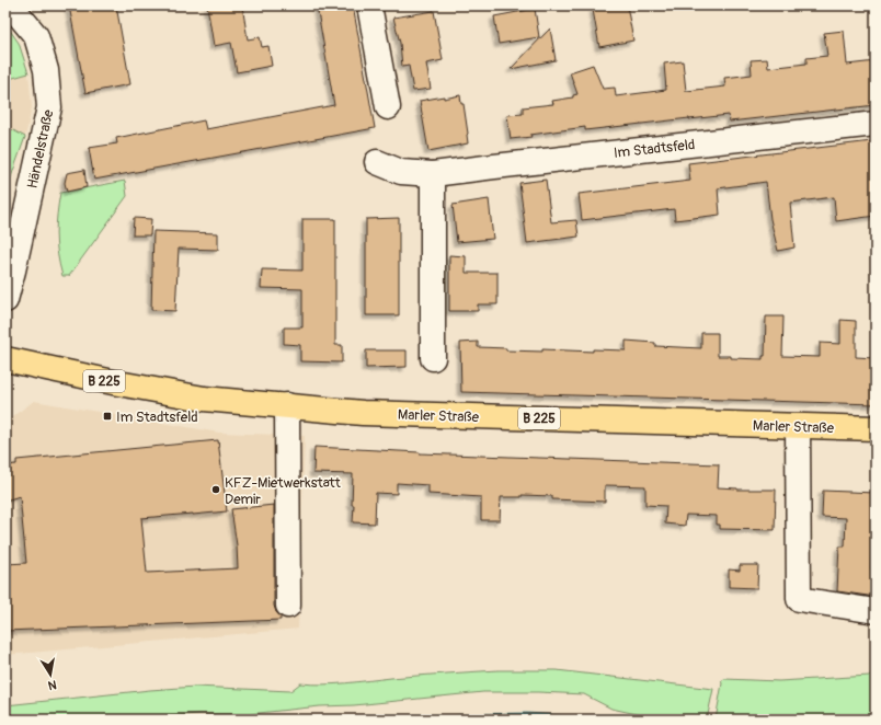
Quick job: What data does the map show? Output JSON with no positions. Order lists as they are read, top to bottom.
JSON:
{
  "streets": {
    "main road": ["B 225", "Marler Straße"],
    "street": ["Im Stadtsfeld", "Händelstraße"]
  },
  "places": {
    "transit": ["Im Stadtsfeld"],
    "other": ["KFZ-Mietwerkstatt Demir"]
  },
  "north": "bottom"
}
